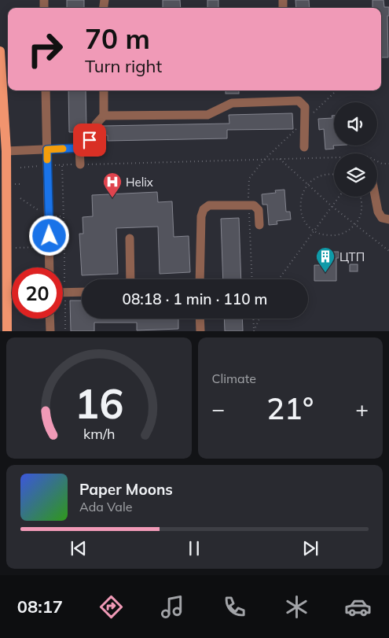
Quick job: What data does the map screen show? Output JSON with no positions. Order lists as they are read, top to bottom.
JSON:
{
  "places": {
    "hospital": ["Helix"],
    "building": ["ЦТП"]
  },
  "page": {
    "turn": ["70 m", "Turn right"],
    "limit": "20",
    "trip": "08:18 · 1 min · 110 m",
    "tile": "Climate",
    "heat": ["−", "21°", "+"],
    "song": ["Paper Moons", "Ada Vale"],
    "tabs": "08:17",
    "gauge": ["16", "km/h"]
  }
}
